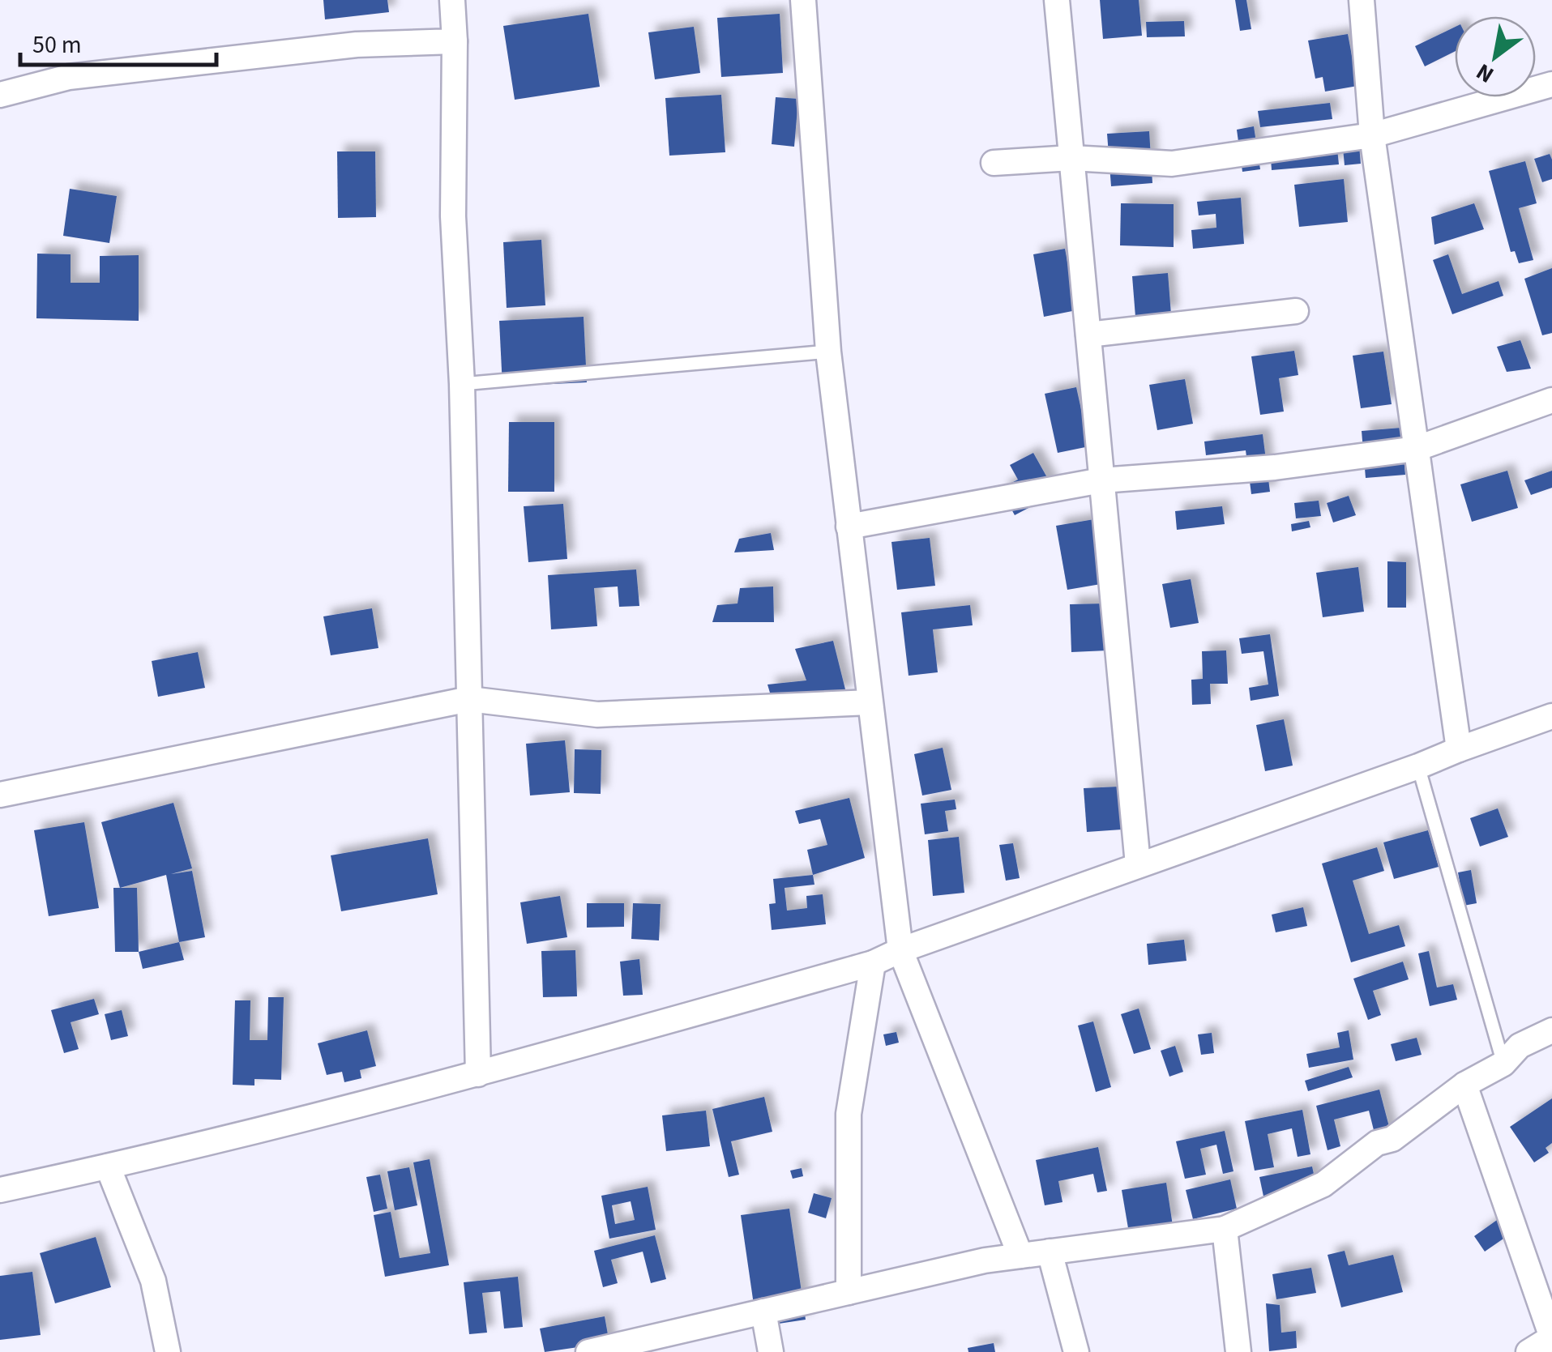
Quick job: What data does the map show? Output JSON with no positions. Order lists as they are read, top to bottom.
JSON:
{
  "scale_bar": "50 m",
  "north": "bottom left"
}
